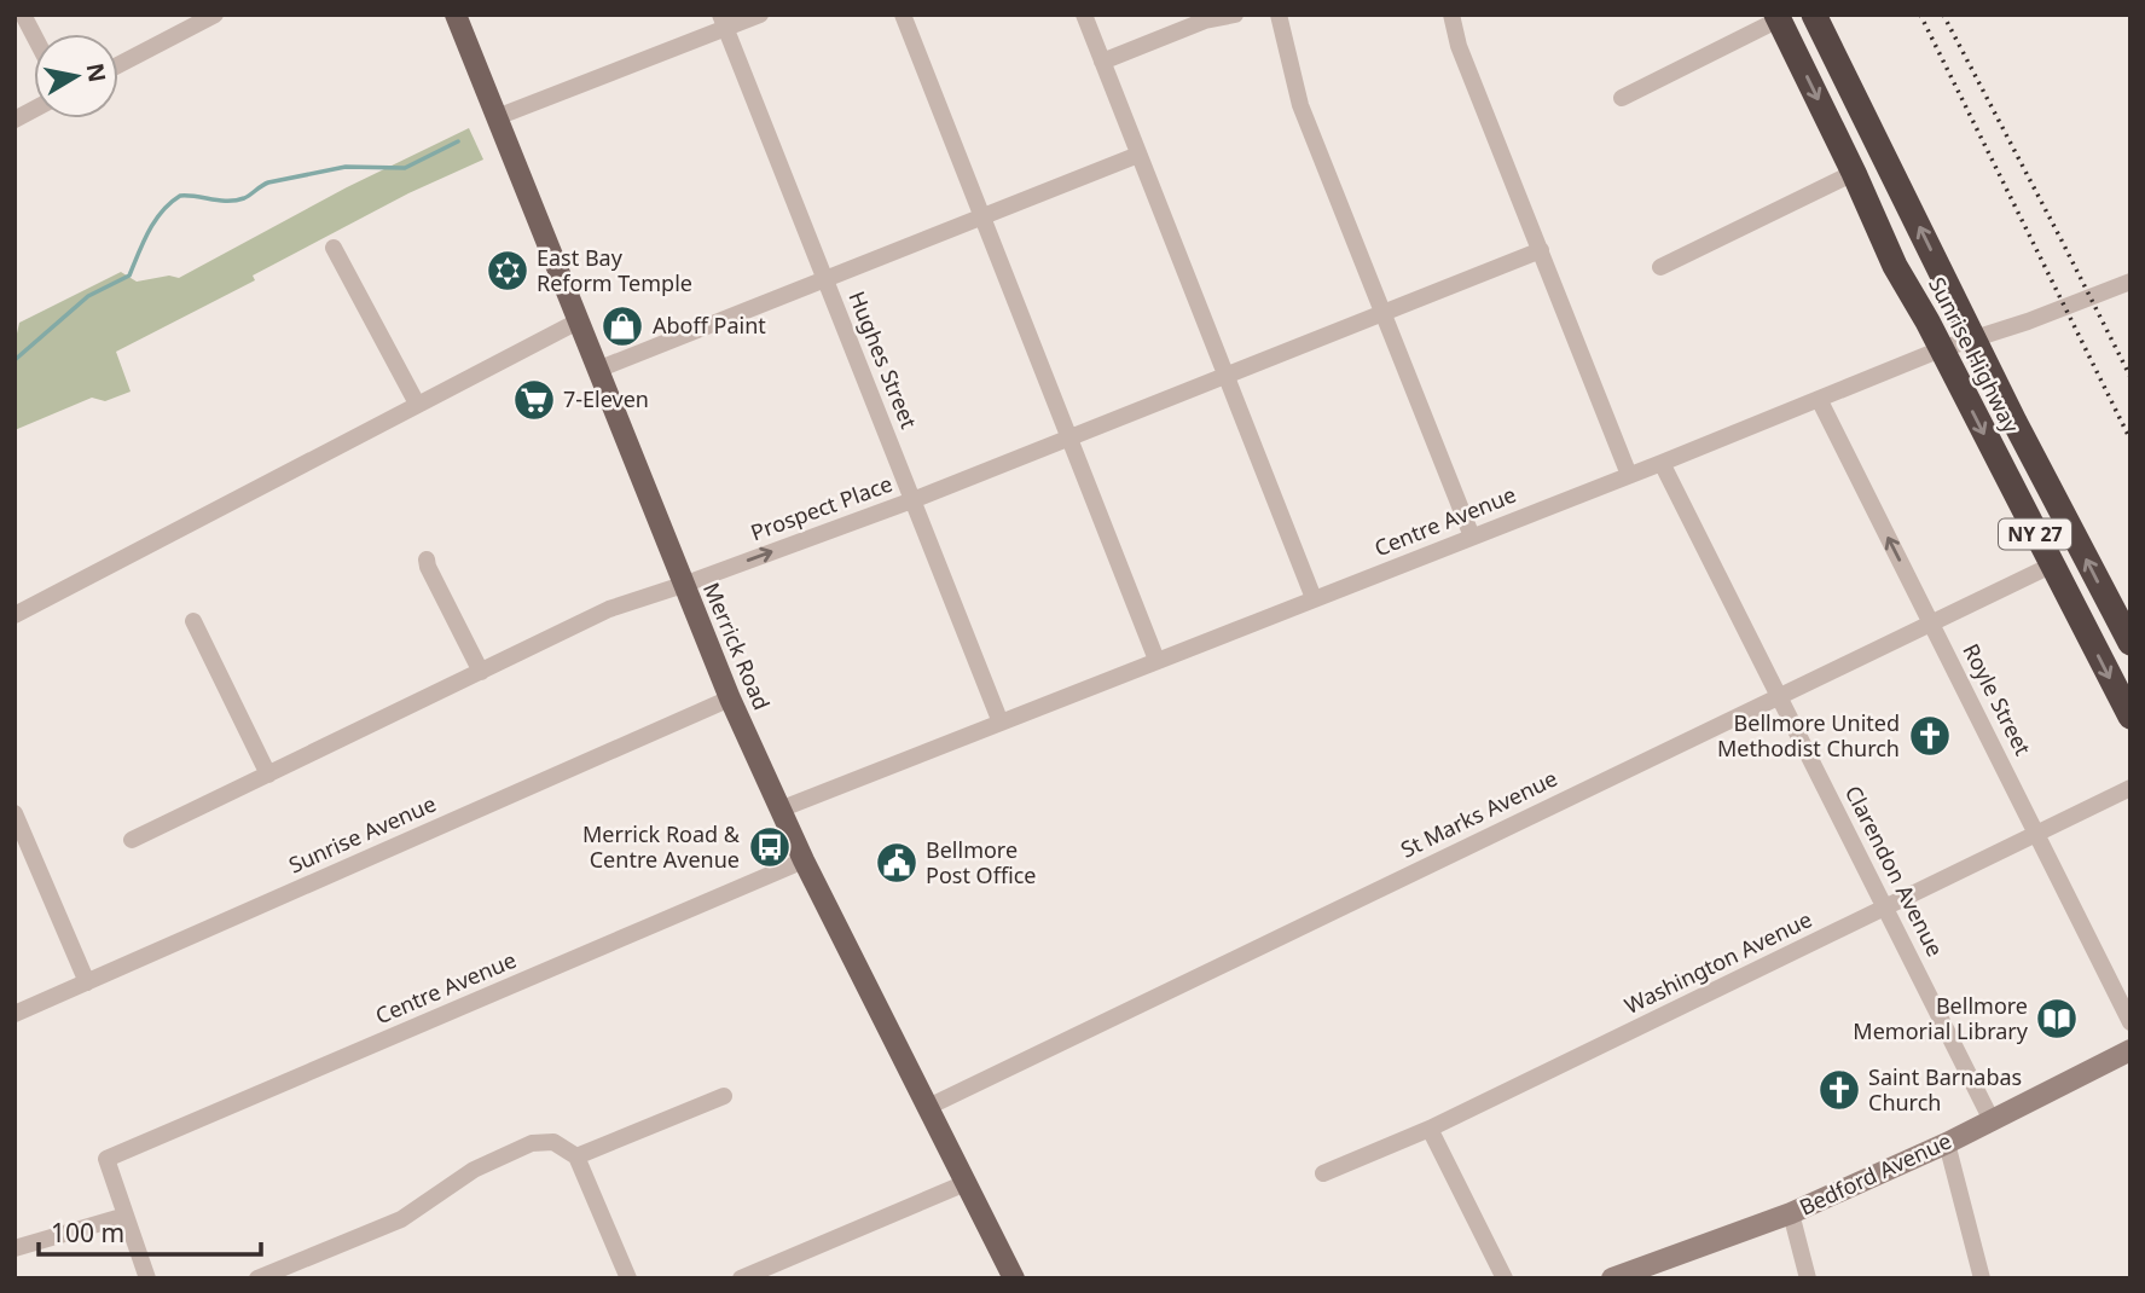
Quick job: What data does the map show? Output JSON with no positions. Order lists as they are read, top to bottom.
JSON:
{
  "streets": {
    "highway": ["Sunrise Highway", "NY 27"],
    "main road": ["Merrick Road"],
    "street": [
      "Hughes Street",
      "Prospect Place",
      "Centre Avenue",
      "Royle Street",
      "St Marks Avenue",
      "Sunrise Avenue",
      "Clarendon Avenue",
      "Washington Avenue",
      "Bedford Avenue"
    ]
  },
  "crossings": [
    ["Sunrise Highway", "Centre Avenue"],
    ["Sunrise Highway", "St Marks Avenue"],
    ["Hughes Street", "Prospect Place"],
    ["Hughes Street", "Centre Avenue"],
    ["Prospect Place", "Merrick Road"],
    ["Centre Avenue", "Merrick Road"],
    ["Centre Avenue", "Royle Street"],
    ["Centre Avenue", "Clarendon Avenue"],
    ["Merrick Road", "St Marks Avenue"],
    ["Merrick Road", "Sunrise Avenue"],
    ["Royle Street", "St Marks Avenue"],
    ["Royle Street", "Washington Avenue"],
    ["St Marks Avenue", "Clarendon Avenue"],
    ["Clarendon Avenue", "Washington Avenue"],
    ["Clarendon Avenue", "Bedford Avenue"]
  ],
  "one_way": ["Royle Street"],
  "places": {
    "synagogue": ["East Bay Reform Temple"],
    "shop": ["Aboff Paint"],
    "supermarket": ["7-Eleven"],
    "church": ["Bellmore United Methodist Church", "Saint Barnabas Church"],
    "bus stop": ["Merrick Road & Centre Avenue"],
    "public building": ["Bellmore Post Office"],
    "library": ["Bellmore Memorial Library"]
  },
  "scale_bar": "100 m",
  "north": "right"
}
